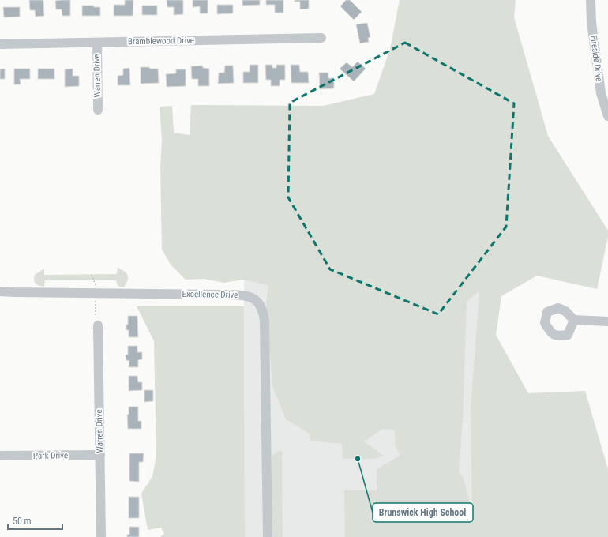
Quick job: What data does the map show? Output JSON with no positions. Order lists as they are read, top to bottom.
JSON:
{
  "streets": {
    "street": [
      "Bramblewood Drive",
      "Fireside Drive",
      "Warren Drive",
      "Excellence Drive",
      "Park Drive"
    ]
  },
  "crossings": [
    ["Bramblewood Drive", "Warren Drive"],
    ["Warren Drive", "Park Drive"]
  ],
  "places": ["Brunswick High School"],
  "scale_bar": "50 m"
}
